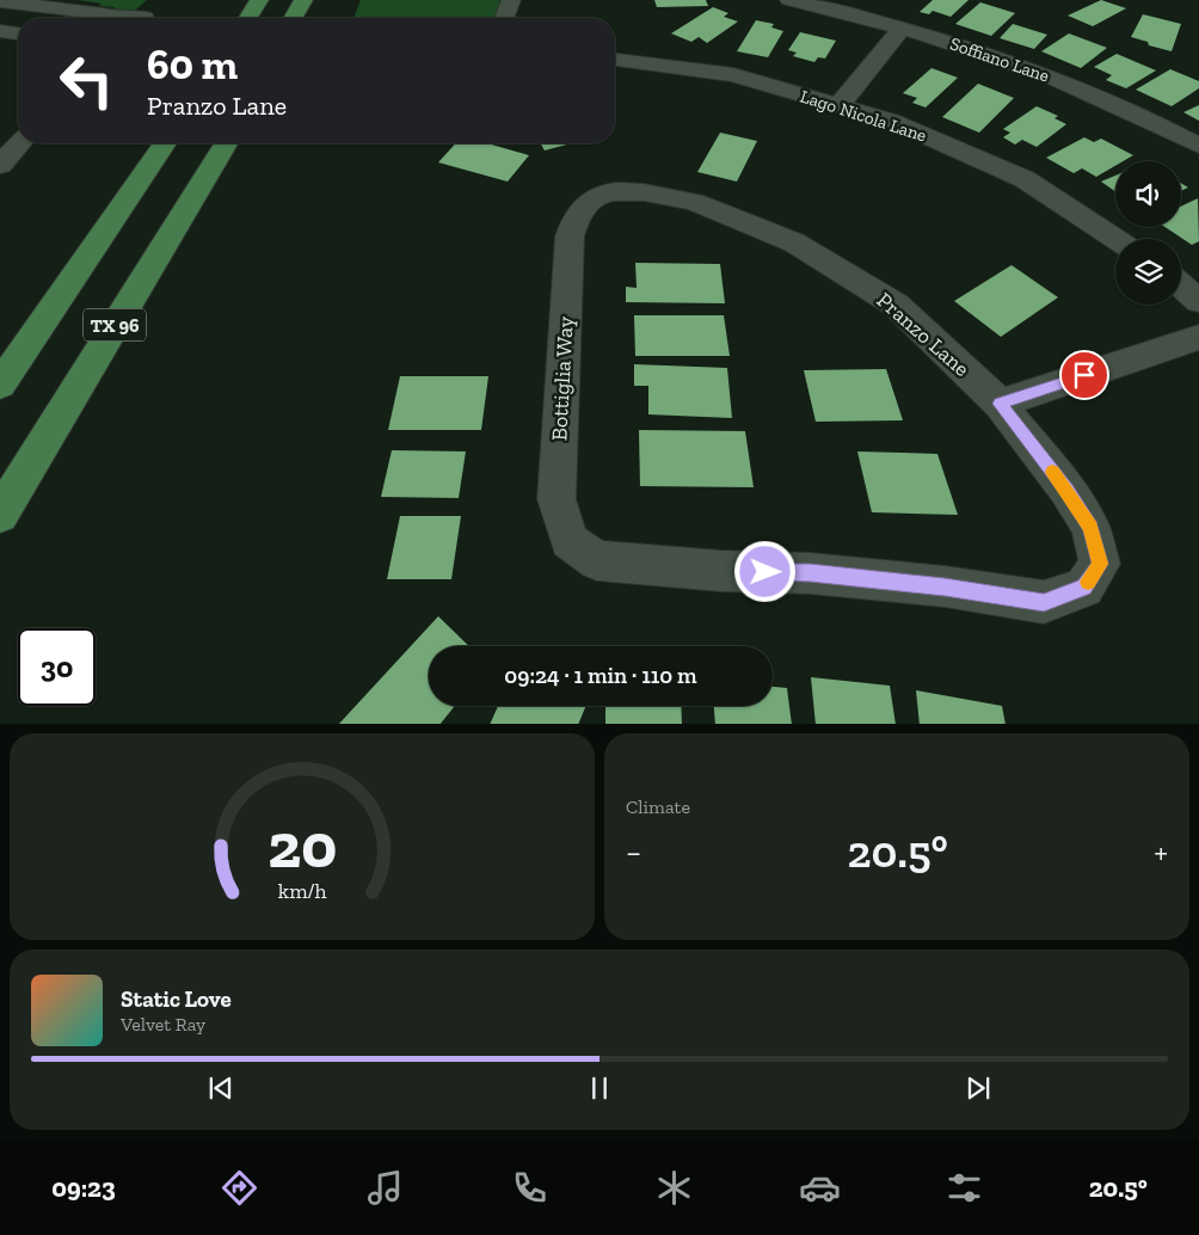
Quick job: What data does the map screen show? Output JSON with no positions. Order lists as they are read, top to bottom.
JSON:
{
  "streets": {
    "main road": ["TX 96"],
    "street": [
      "Soffiano Lane",
      "Lago Nicola Lane",
      "Pranzo Lane",
      "Bottiglia Way"
    ]
  },
  "crossings": [
    ["Pranzo Lane", "Bottiglia Way"]
  ],
  "page": {
    "turn": ["60 m", "Pranzo Lane"],
    "limit": "30",
    "trip": "09:24 · 1 min · 110 m",
    "tile": "Climate",
    "heat": ["−", "20.5°", "+"],
    "song": ["Static Love", "Velvet Ray"],
    "tabs": ["09:23", "20.5°"],
    "gauge": ["20", "km/h"]
  }
}
